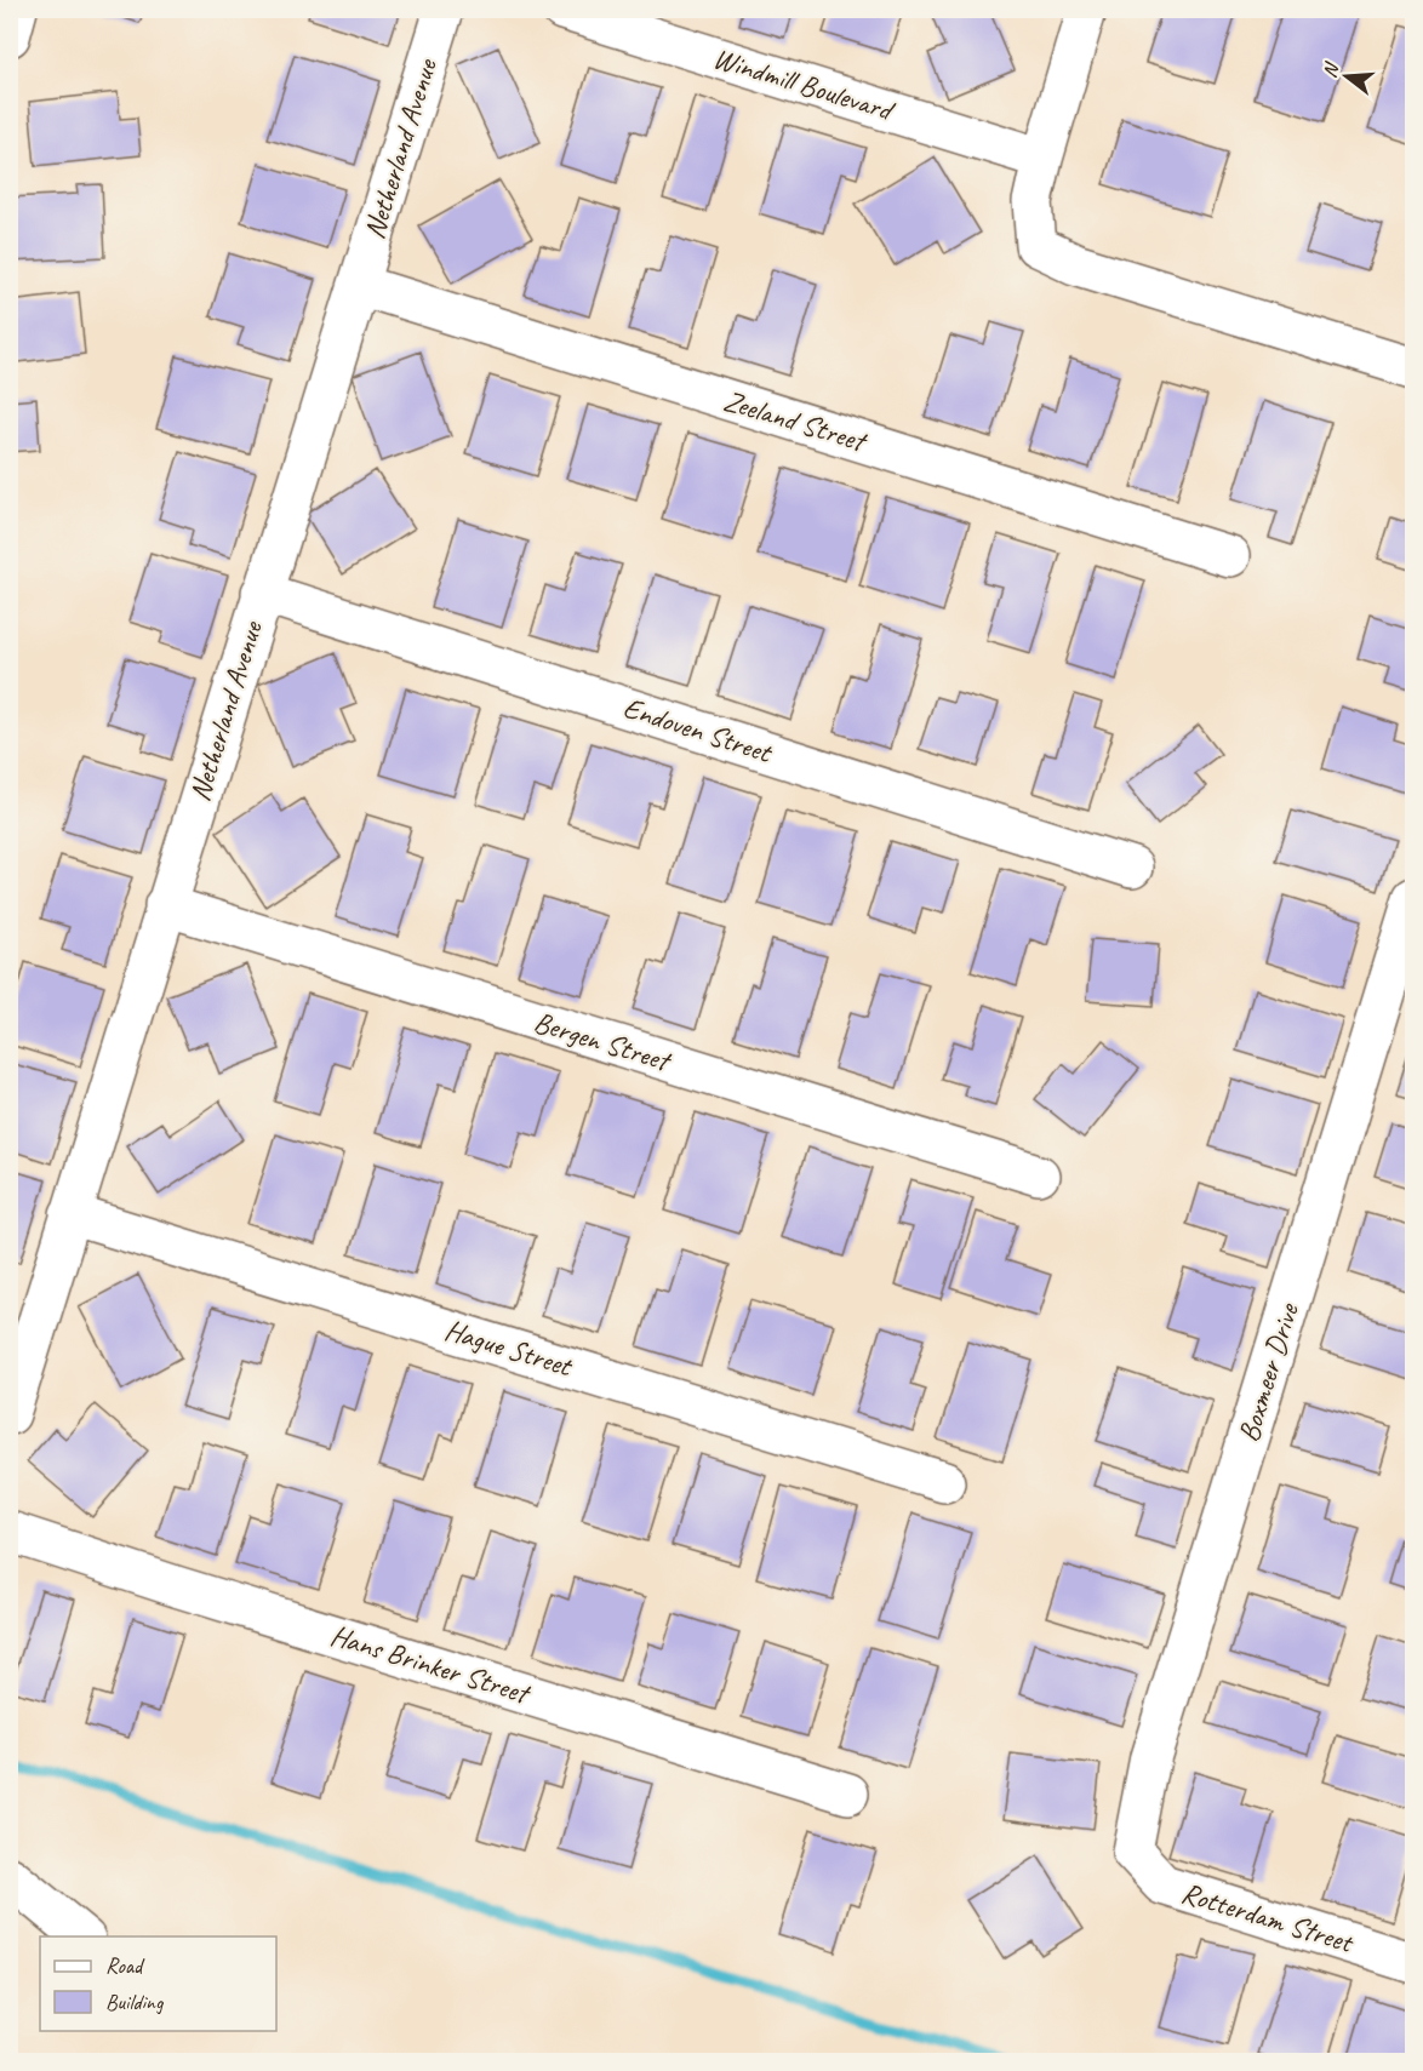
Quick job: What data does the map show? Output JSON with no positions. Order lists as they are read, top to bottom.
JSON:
{
  "streets": {
    "street": [
      "Windmill Boulevard",
      "Netherland Avenue",
      "Zeeland Street",
      "Endoven Street",
      "Bergen Street",
      "Hague Street",
      "Boxmeer Drive",
      "Hans Brinker Street",
      "Rotterdam Street"
    ]
  },
  "crossings": [
    ["Netherland Avenue", "Zeeland Street"],
    ["Netherland Avenue", "Endoven Street"],
    ["Netherland Avenue", "Bergen Street"],
    ["Netherland Avenue", "Hague Street"],
    ["Boxmeer Drive", "Rotterdam Street"]
  ],
  "legend": ["Road", "Building"],
  "north": "left"
}
